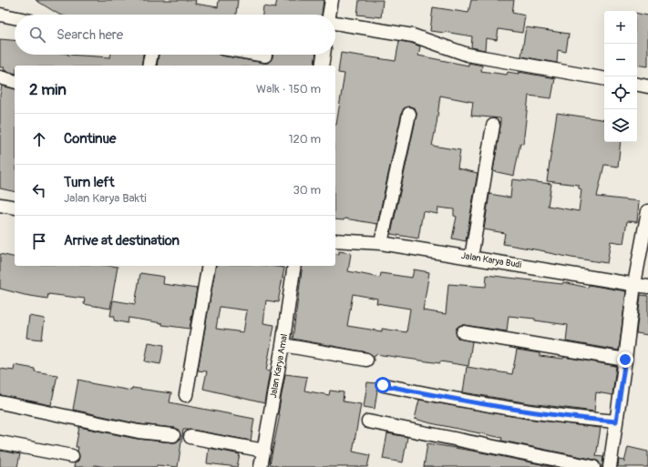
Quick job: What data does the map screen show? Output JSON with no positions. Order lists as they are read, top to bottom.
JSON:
{
  "streets": {
    "street": ["Jalan Karya Budi", "Jalan Karya Amal"]
  },
  "page": {
    "map_buttons": ["+", "−"],
    "search": "Search here",
    "heading": ["2 min", "Walk · 150 m"],
    "list": [
      ["Continue", "120 m"],
      ["Turn left", "Jalan Karya Bakti", "30 m"],
      "Arrive at destination"
    ]
  }
}
